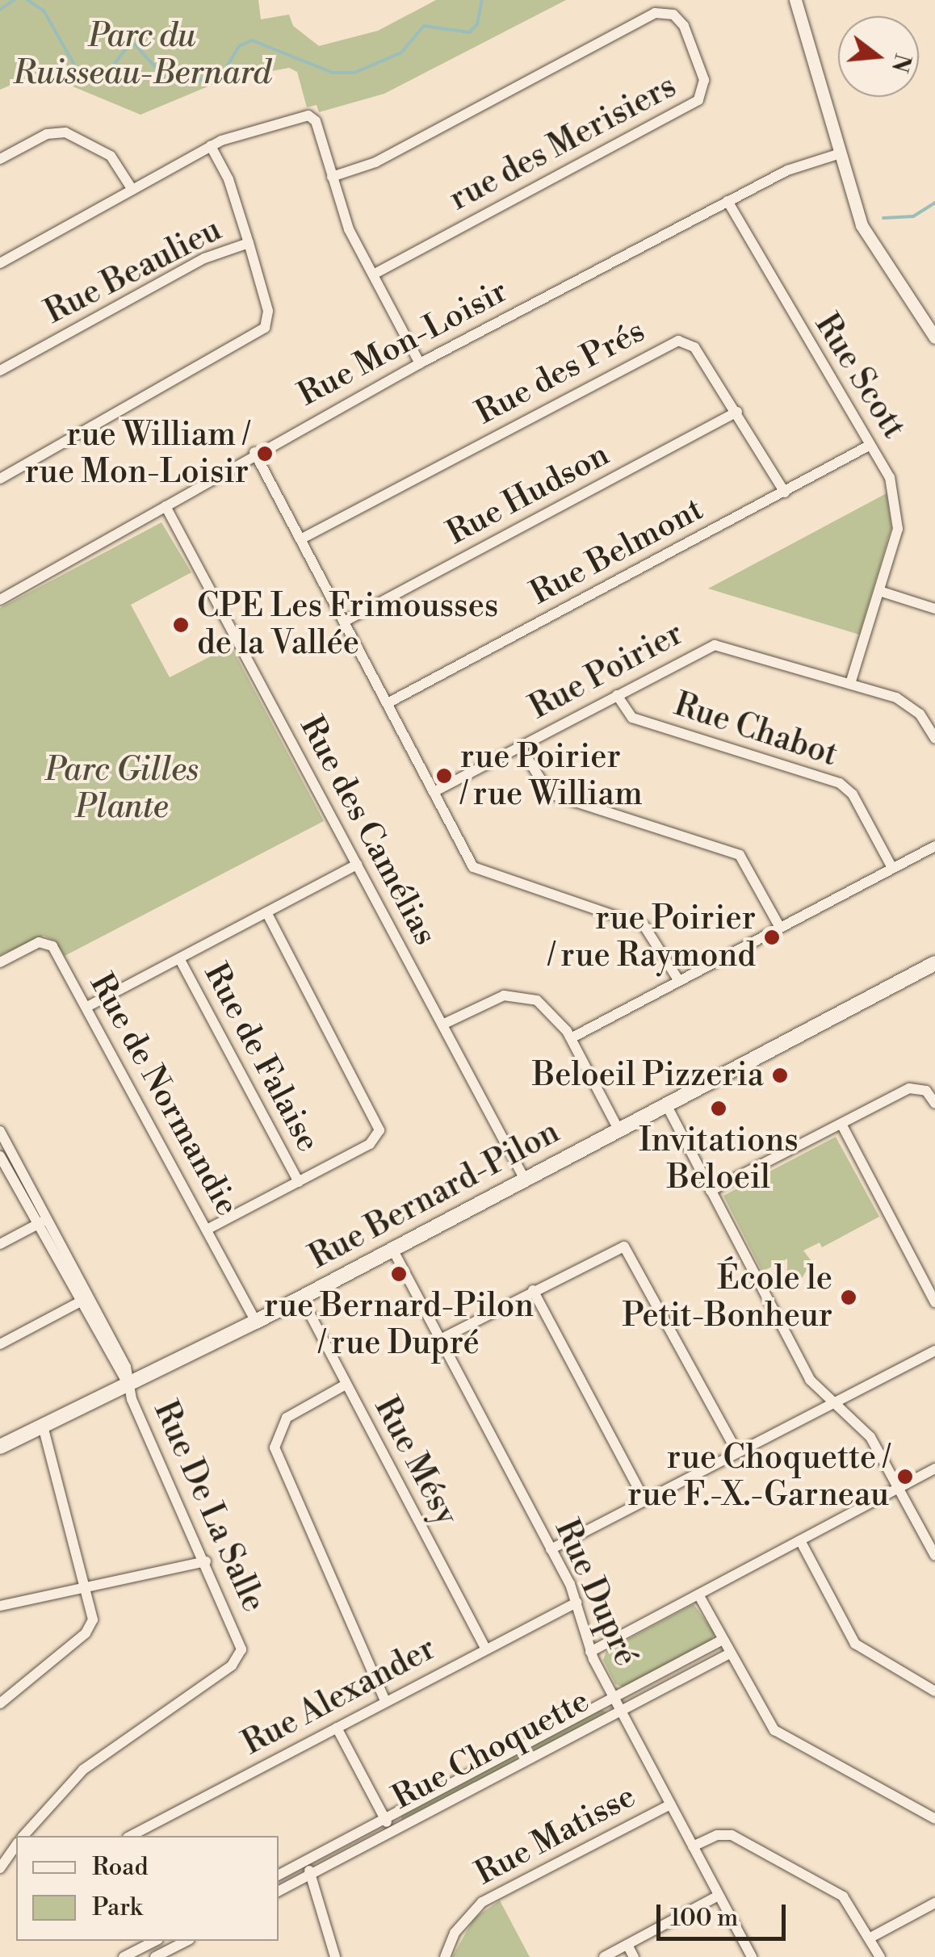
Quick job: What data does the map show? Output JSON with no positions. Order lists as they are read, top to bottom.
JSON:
{
  "streets": {
    "main road": ["Rue Bernard-Pilon"],
    "street": [
      "rue des Merisiers",
      "Rue Beaulieu",
      "Rue Mon-Loisir",
      "Rue des Prés",
      "Rue Scott",
      "Rue Hudson",
      "Rue Belmont",
      "Rue Poirier",
      "Rue Chabot",
      "Rue des Camélias",
      "Rue de Falaise",
      "Rue de Normandie",
      "Rue Mésy",
      "Rue De La Salle",
      "Rue Dupré",
      "Rue Alexander",
      "Rue Choquette",
      "Rue Matisse"
    ]
  },
  "crossings": [
    ["Rue Mon-Loisir", "Rue Scott"],
    ["Rue Mon-Loisir", "Rue des Camélias"],
    ["Rue des Prés", "Rue Hudson"],
    ["Rue des Prés", "Rue Belmont"],
    ["Rue Scott", "Rue Belmont"],
    ["Rue Scott", "Rue Poirier"],
    ["Rue Poirier", "Rue Chabot"],
    ["Rue des Camélias", "Rue Bernard-Pilon"],
    ["Rue de Normandie", "Rue Bernard-Pilon"],
    ["Rue Bernard-Pilon", "Rue Mésy"],
    ["Rue Bernard-Pilon", "Rue De La Salle"],
    ["Rue Bernard-Pilon", "Rue Dupré"],
    ["Rue Mésy", "Rue Alexander"],
    ["Rue Dupré", "Rue Alexander"],
    ["Rue Dupré", "Rue Choquette"],
    ["Rue Dupré", "Rue Matisse"]
  ],
  "parks": ["Parc du Ruisseau-Bernard", "Parc Gilles Plante"],
  "places": [
    "rue William / rue Mon-Loisir",
    "CPE Les Frimousses de la Vallée",
    "rue Poirier / rue William",
    "rue Poirier / rue Raymond",
    "Beloeil Pizzeria",
    "Invitations Beloeil",
    "rue Bernard-Pilon / rue Dupré",
    "École le Petit-Bonheur",
    "rue Choquette / rue F.-X.-Garneau"
  ],
  "legend": ["Road", "Park"],
  "scale_bar": "100 m",
  "north": "right"
}
